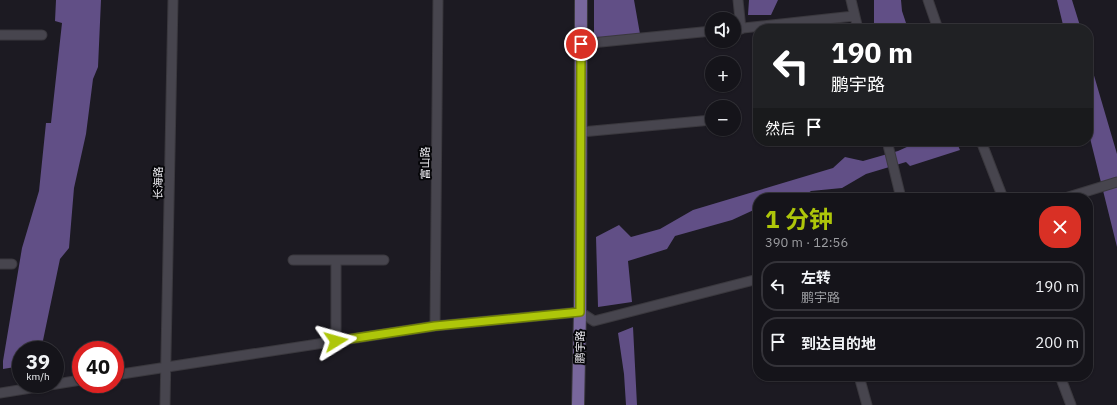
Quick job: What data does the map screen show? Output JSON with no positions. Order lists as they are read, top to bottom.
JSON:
{
  "streets": {
    "main road": ["鹏宇路"],
    "street": ["富山路", "长海路"]
  },
  "page": {
    "map_buttons": ["+", "−"],
    "turn": ["190 m", "鹏宇路"],
    "then": "然后",
    "heading": ["1 分钟", "390 m · 12:56"],
    "list": [
      {
        "name": "左转",
        "note": "鹏宇路",
        "value": "190 m"
      },
      {
        "name": "到达目的地",
        "value": "200 m"
      }
    ],
    "speed": "39 km/h",
    "limit": "40"
  }
}
